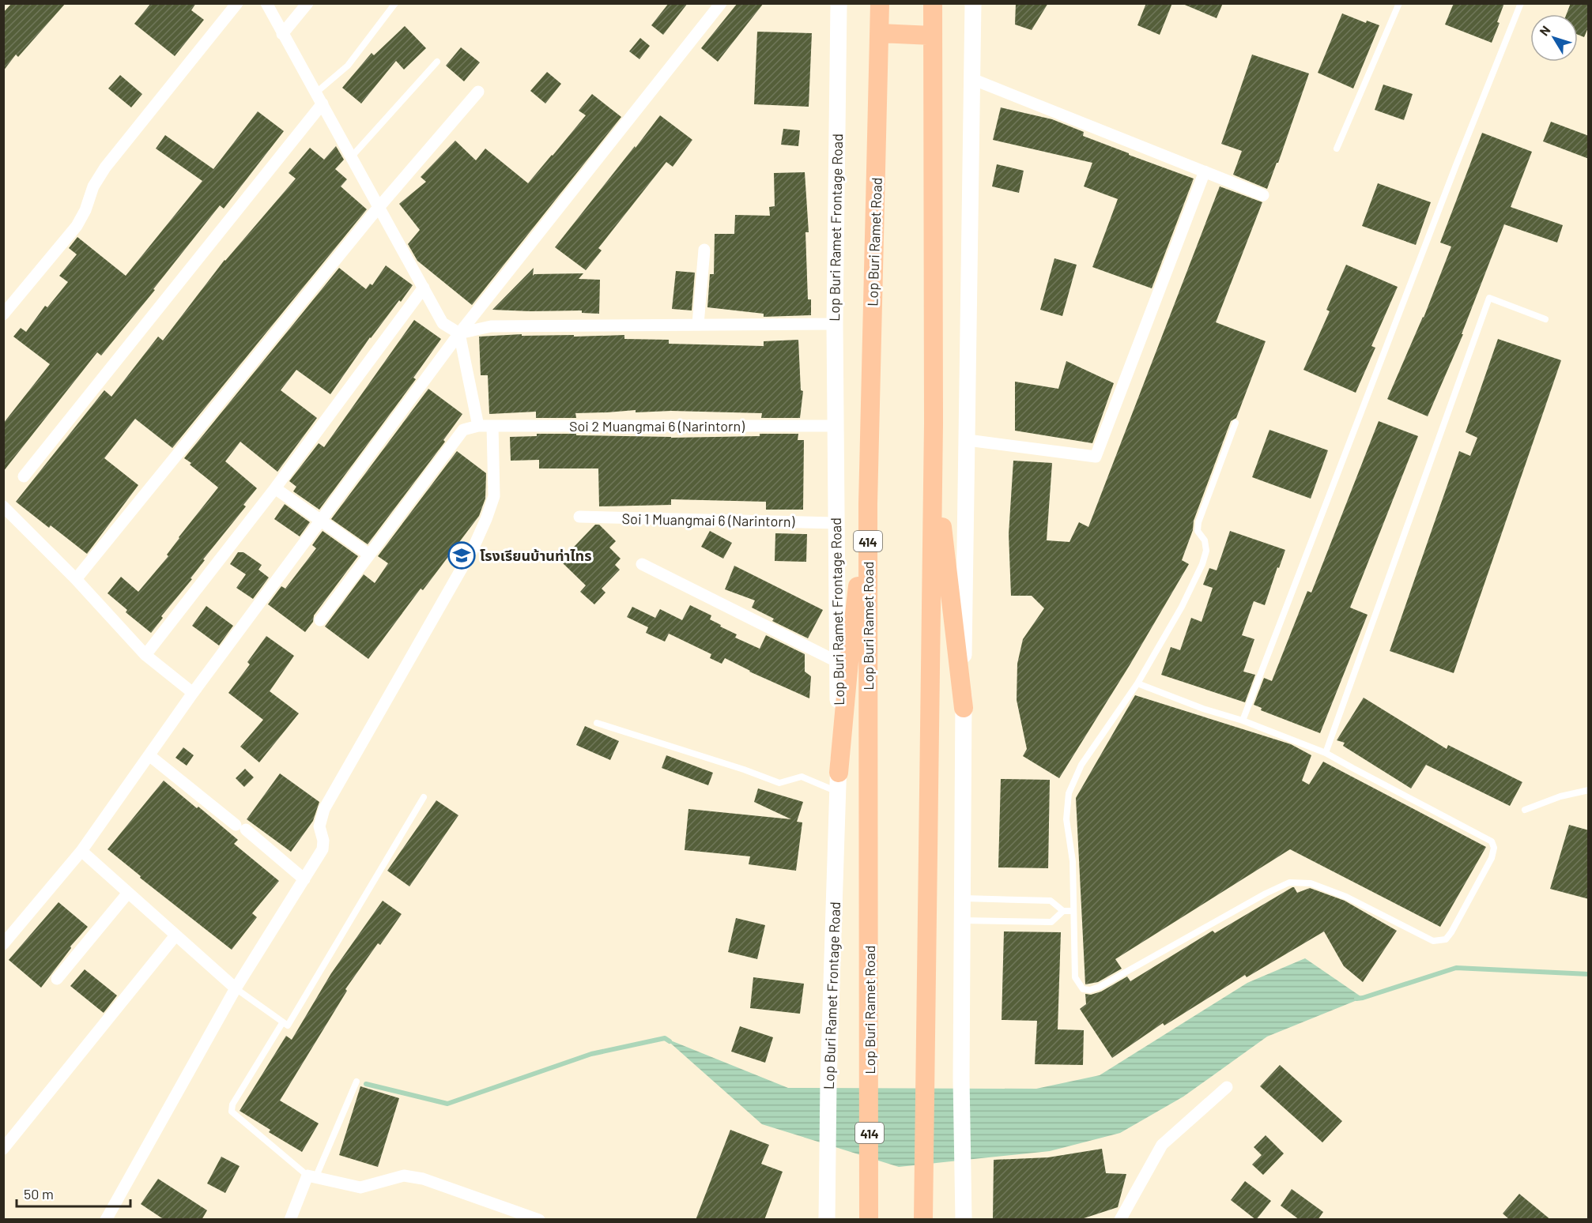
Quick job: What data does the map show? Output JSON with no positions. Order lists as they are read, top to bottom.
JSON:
{
  "streets": {
    "main road": ["Lop Buri Ramet Frontage Road", "Lop Buri Ramet Road", "414"],
    "street": ["Soi 2 Muangmai 6 (Narintorn)", "Soi 1 Muangmai 6 (Narintorn)"]
  },
  "crossings": [
    ["Lop Buri Ramet Frontage Road", "Soi 2 Muangmai 6 (Narintorn)"],
    ["Lop Buri Ramet Frontage Road", "Soi 1 Muangmai 6 (Narintorn)"]
  ],
  "places": {
    "school or university": ["โรงเรียนบ้านท่าไทร"]
  },
  "scale_bar": "50 m",
  "north": "top left"
}
